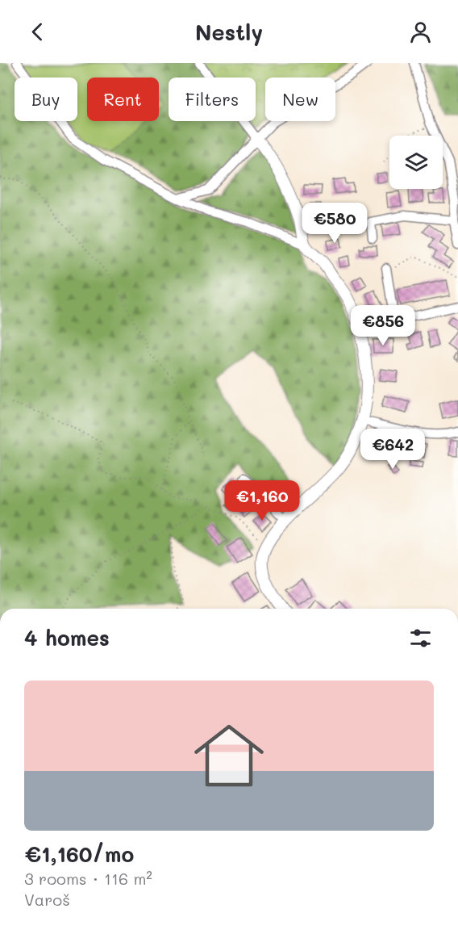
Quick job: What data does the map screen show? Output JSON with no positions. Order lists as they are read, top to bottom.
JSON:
{
  "page": {
    "header": "Nestly",
    "chip": [
      "Buy",
      "Rent",
      "Filters",
      "New"
    ],
    "price": [
      "€580",
      "€856",
      "€642",
      "€1,160"
    ],
    "heading": "4 homes",
    "list": [
      {
        "name": "€1,160/mo",
        "note": "3 rooms · 116 m² · Varoš"
      }
    ]
  }
}
